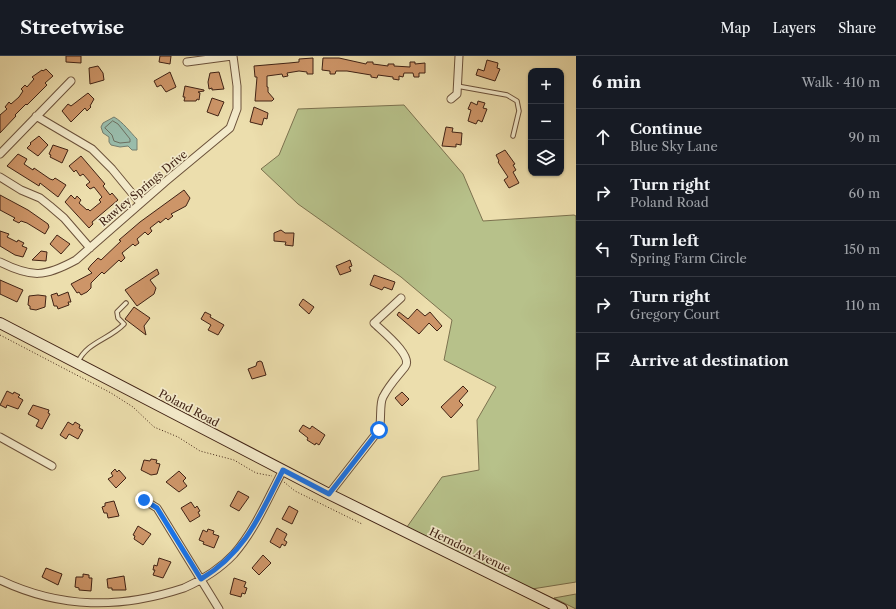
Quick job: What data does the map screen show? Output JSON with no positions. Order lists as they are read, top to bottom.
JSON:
{
  "streets": {
    "street": ["Rawley Springs Drive", "Poland Road", "Herndon Avenue"]
  },
  "crossings": [
    ["Poland Road", "Herndon Avenue"]
  ],
  "page": {
    "header": "Streetwise",
    "nav": ["Map", "Layers", "Share"],
    "heading": ["6 min", "Walk · 410 m"],
    "map_buttons": ["+", "−"],
    "list": [
      ["Continue", "Blue Sky Lane", "90 m"],
      ["Turn right", "Poland Road", "60 m"],
      ["Turn left", "Spring Farm Circle", "150 m"],
      ["Turn right", "Gregory Court", "110 m"],
      "Arrive at destination"
    ]
  }
}
